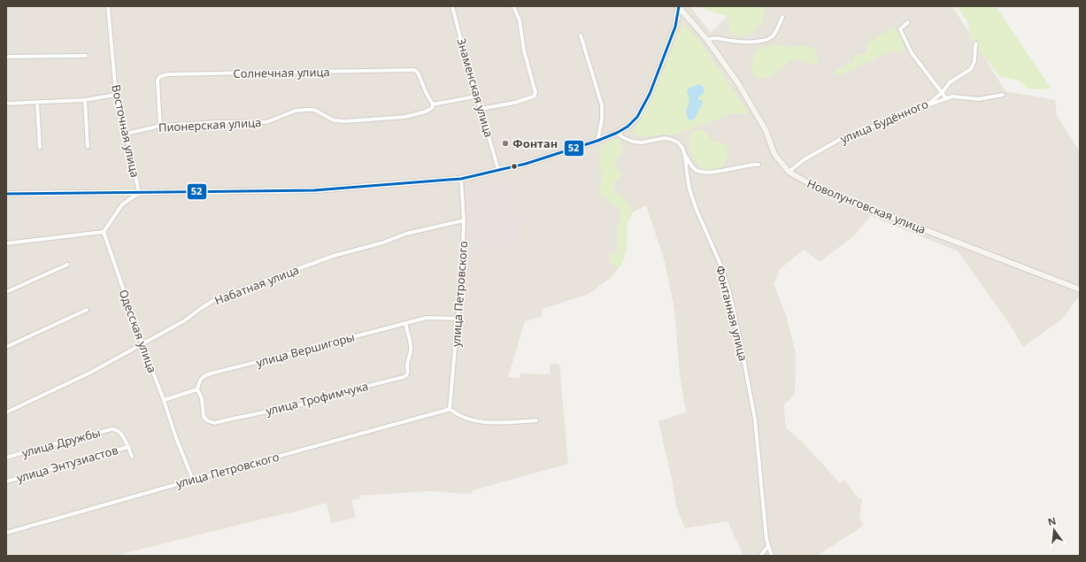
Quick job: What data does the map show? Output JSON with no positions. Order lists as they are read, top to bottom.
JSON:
{
  "streets": {
    "street": [
      "Солнечная улица",
      "Знаменская улица",
      "улица Будённого",
      "Пионерская улица",
      "Восточная улица",
      "Новолунговская улица",
      "Набатная улица",
      "улица Петровского",
      "Фонтанная улица",
      "Одесская улица",
      "улица Вершигоры",
      "улица Трофимчука",
      "улица Дружбы",
      "улица Энтузиастов"
    ]
  },
  "crossings": [
    ["Солнечная улица", "Пионерская улица"],
    ["Знаменская улица", "Пионерская улица"],
    ["улица Будённого", "Новолунговская улица"],
    ["Пионерская улица", "Восточная улица"],
    ["Набатная улица", "улица Петровского"],
    ["Набатная улица", "Одесская улица"],
    ["улица Петровского", "Одесская улица"],
    ["улица Петровского", "улица Вершигоры"],
    ["улица Вершигоры", "улица Трофимчука"],
    ["улица Дружбы", "улица Энтузиастов"]
  ],
  "places": ["Фонтан"],
  "lines": ["transit line 52"],
  "north": "top"
}
